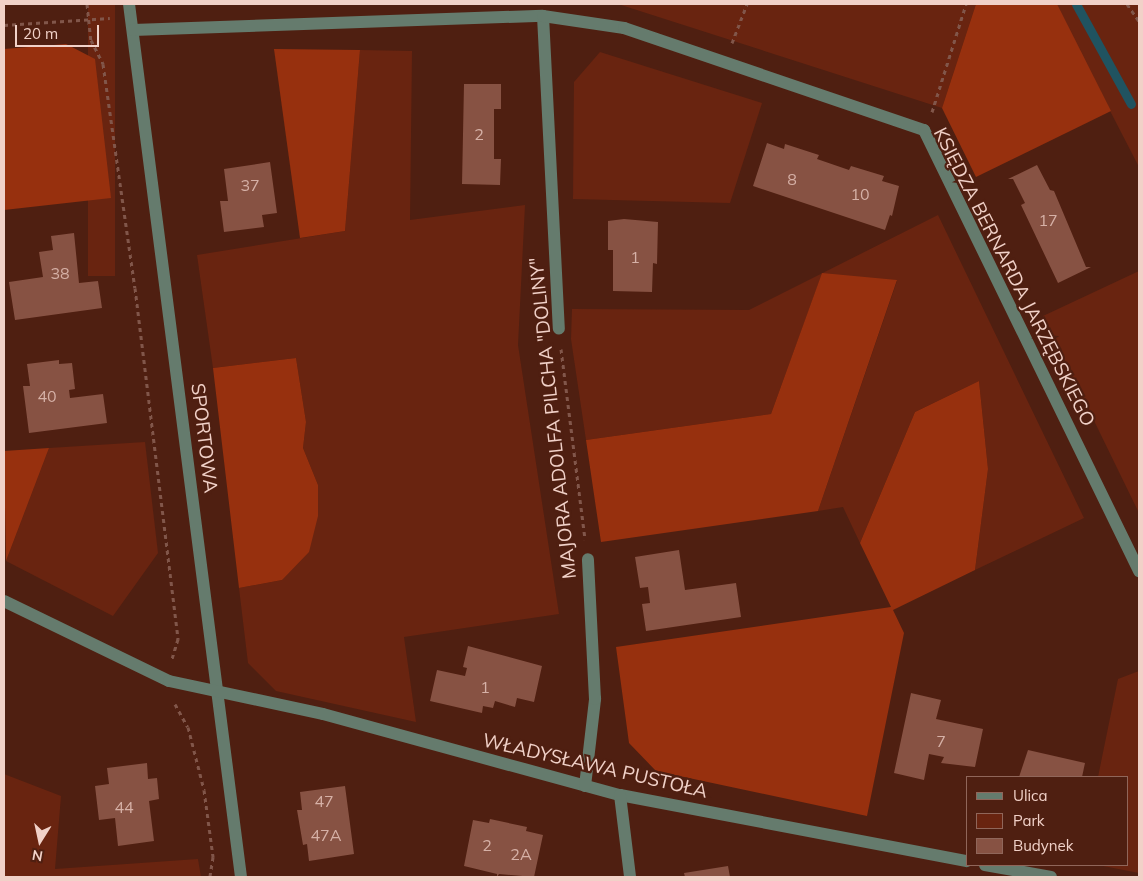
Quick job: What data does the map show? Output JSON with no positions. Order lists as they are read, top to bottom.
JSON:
{
  "streets": {
    "street": [
      "KSIĘDZA BERNARDA JARZĘBSKIEGO",
      "MAJORA ADOLFA PILCHA \"DOLINY\"",
      "SPORTOWA",
      "WŁADYSŁAWA PUSTOŁA"
    ]
  },
  "crossings": [
    ["KSIĘDZA BERNARDA JARZĘBSKIEGO", "MAJORA ADOLFA PILCHA \"DOLINY\""],
    ["KSIĘDZA BERNARDA JARZĘBSKIEGO", "SPORTOWA"],
    ["MAJORA ADOLFA PILCHA \"DOLINY\"", "WŁADYSŁAWA PUSTOŁA"],
    ["SPORTOWA", "WŁADYSŁAWA PUSTOŁA"]
  ],
  "house_numbers": [
    "2",
    "8",
    "37",
    "10",
    "17",
    "1",
    "38",
    "40",
    "1",
    "7",
    "47",
    "44",
    "47A",
    "2",
    "2A"
  ],
  "legend": ["Ulica", "Park", "Budynek"],
  "scale_bar": "20 m",
  "north": "bottom"
}
